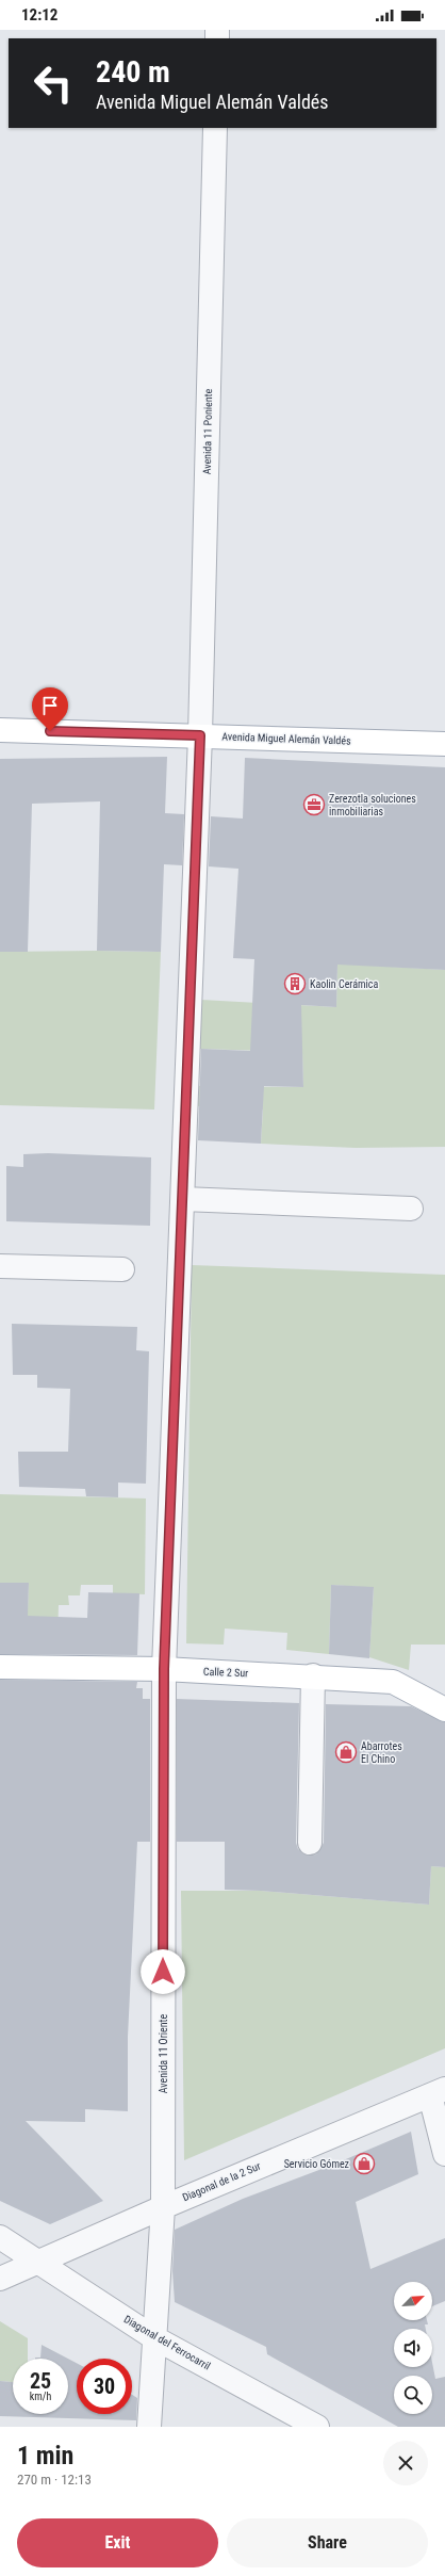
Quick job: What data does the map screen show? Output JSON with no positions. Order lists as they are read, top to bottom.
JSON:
{
  "streets": {
    "main road": ["Avenida Miguel Alemán Valdés", "Calle 2 Sur"],
    "street": [
      "Avenida 11 Poniente",
      "Avenida 11 Oriente",
      "Diagonal de la 2 Sur",
      "Diagonal del Ferrocarril"
    ]
  },
  "crossings": [
    ["Avenida 11 Poniente", "Avenida Miguel Alemán Valdés"],
    ["Avenida 11 Poniente", "Avenida 11 Oriente"],
    ["Avenida Miguel Alemán Valdés", "Avenida 11 Oriente"],
    ["Calle 2 Sur", "Avenida 11 Oriente"],
    ["Avenida 11 Oriente", "Diagonal de la 2 Sur"],
    ["Avenida 11 Oriente", "Diagonal del Ferrocarril"],
    ["Diagonal de la 2 Sur", "Diagonal del Ferrocarril"]
  ],
  "places": {
    "office": ["Zerezotla soluciones inmobiliarias"],
    "building": ["Kaolin Cerámica"],
    "shop": ["Abarrotes El Chino", "Servicio Gómez"]
  },
  "north": "top right",
  "page": {
    "status": "12:12",
    "turn": ["240 m", "Avenida Miguel Alemán Valdés"],
    "speed": "25 km/h",
    "limit": "30",
    "heading": ["1 min", "270 m · 12:13"],
    "buttons": ["Exit", "Share"]
  }
}
